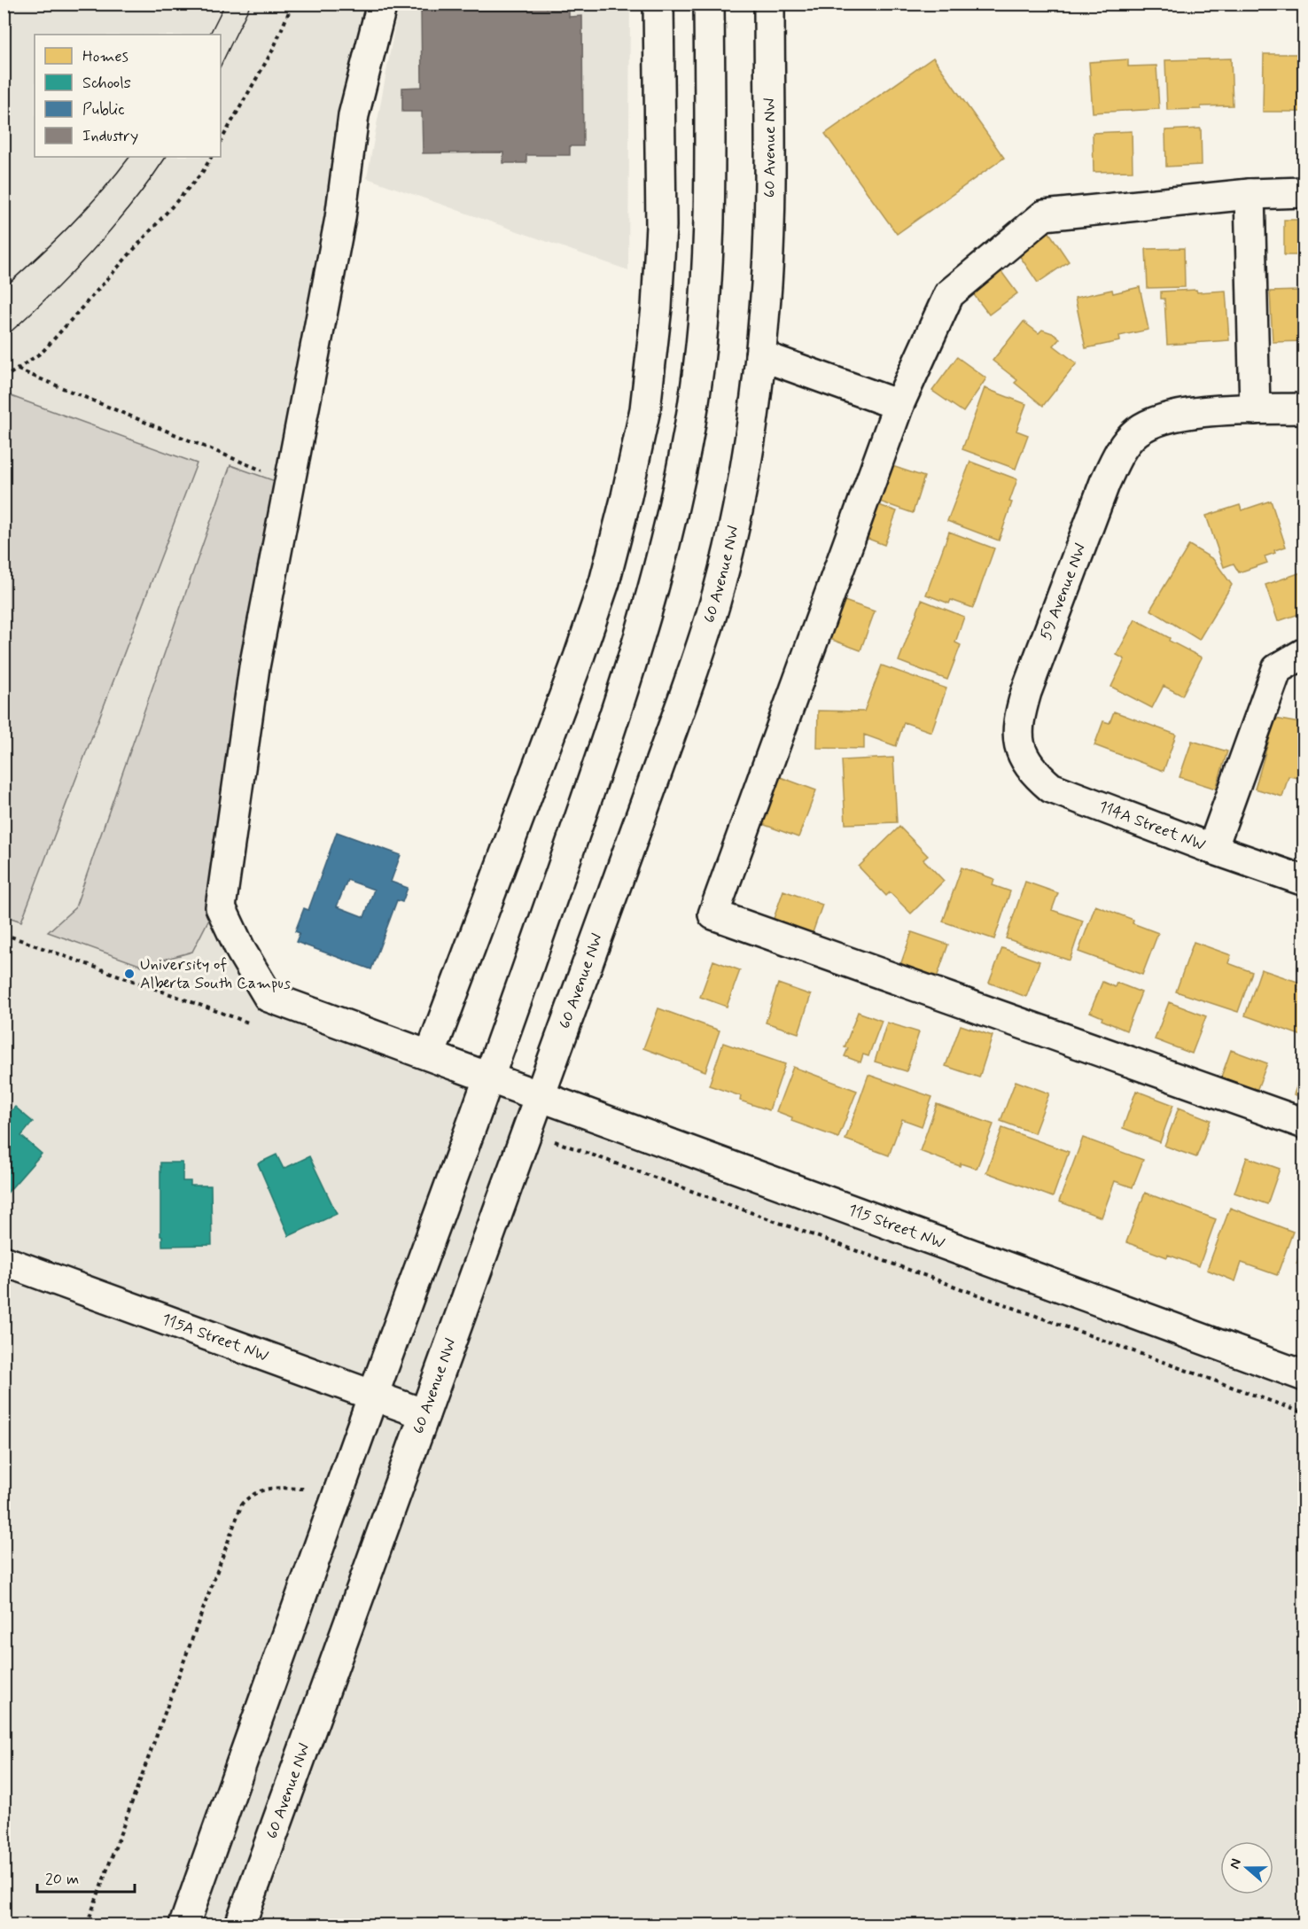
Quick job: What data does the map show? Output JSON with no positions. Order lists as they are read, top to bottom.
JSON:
{
  "streets": {
    "street": [
      "60 Avenue NW",
      "59 Avenue NW",
      "114A Street NW",
      "115 Street NW",
      "115A Street NW"
    ]
  },
  "crossings": [
    ["60 Avenue NW", "115 Street NW"],
    ["60 Avenue NW", "115A Street NW"],
    ["59 Avenue NW", "114A Street NW"]
  ],
  "places": ["University of Alberta South Campus"],
  "legend": [
    "Homes",
    "Schools",
    "Public",
    "Industry"
  ],
  "scale_bar": "20 m",
  "north": "left"
}
